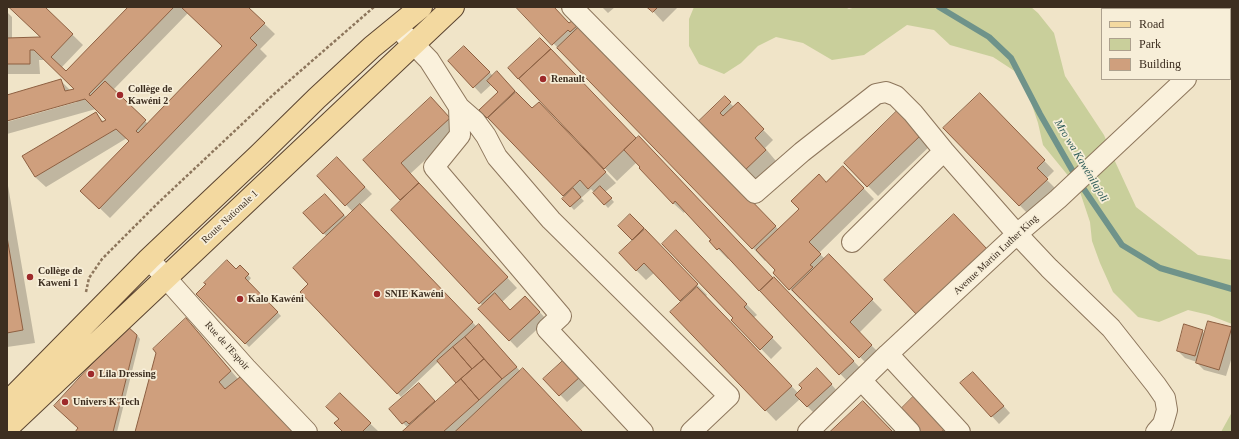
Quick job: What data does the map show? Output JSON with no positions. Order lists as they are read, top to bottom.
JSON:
{
  "streets": {
    "main road": ["Route Nationale 1"],
    "street": ["Avenue Martin Luther King", "Rue de l'Espoir"]
  },
  "crossings": [
    ["Route Nationale 1", "Rue de l'Espoir"]
  ],
  "water": ["Mro wa Kawénilajoli"],
  "places": [
    "Renault",
    "Collège de Kawéni 2",
    "Collège de Kaweni 1",
    "SNIE Kawéni",
    "Kalo Kawéni",
    "Lila Dressing",
    "Univers K'Tech"
  ],
  "legend": ["Road", "Park", "Building"]
}
